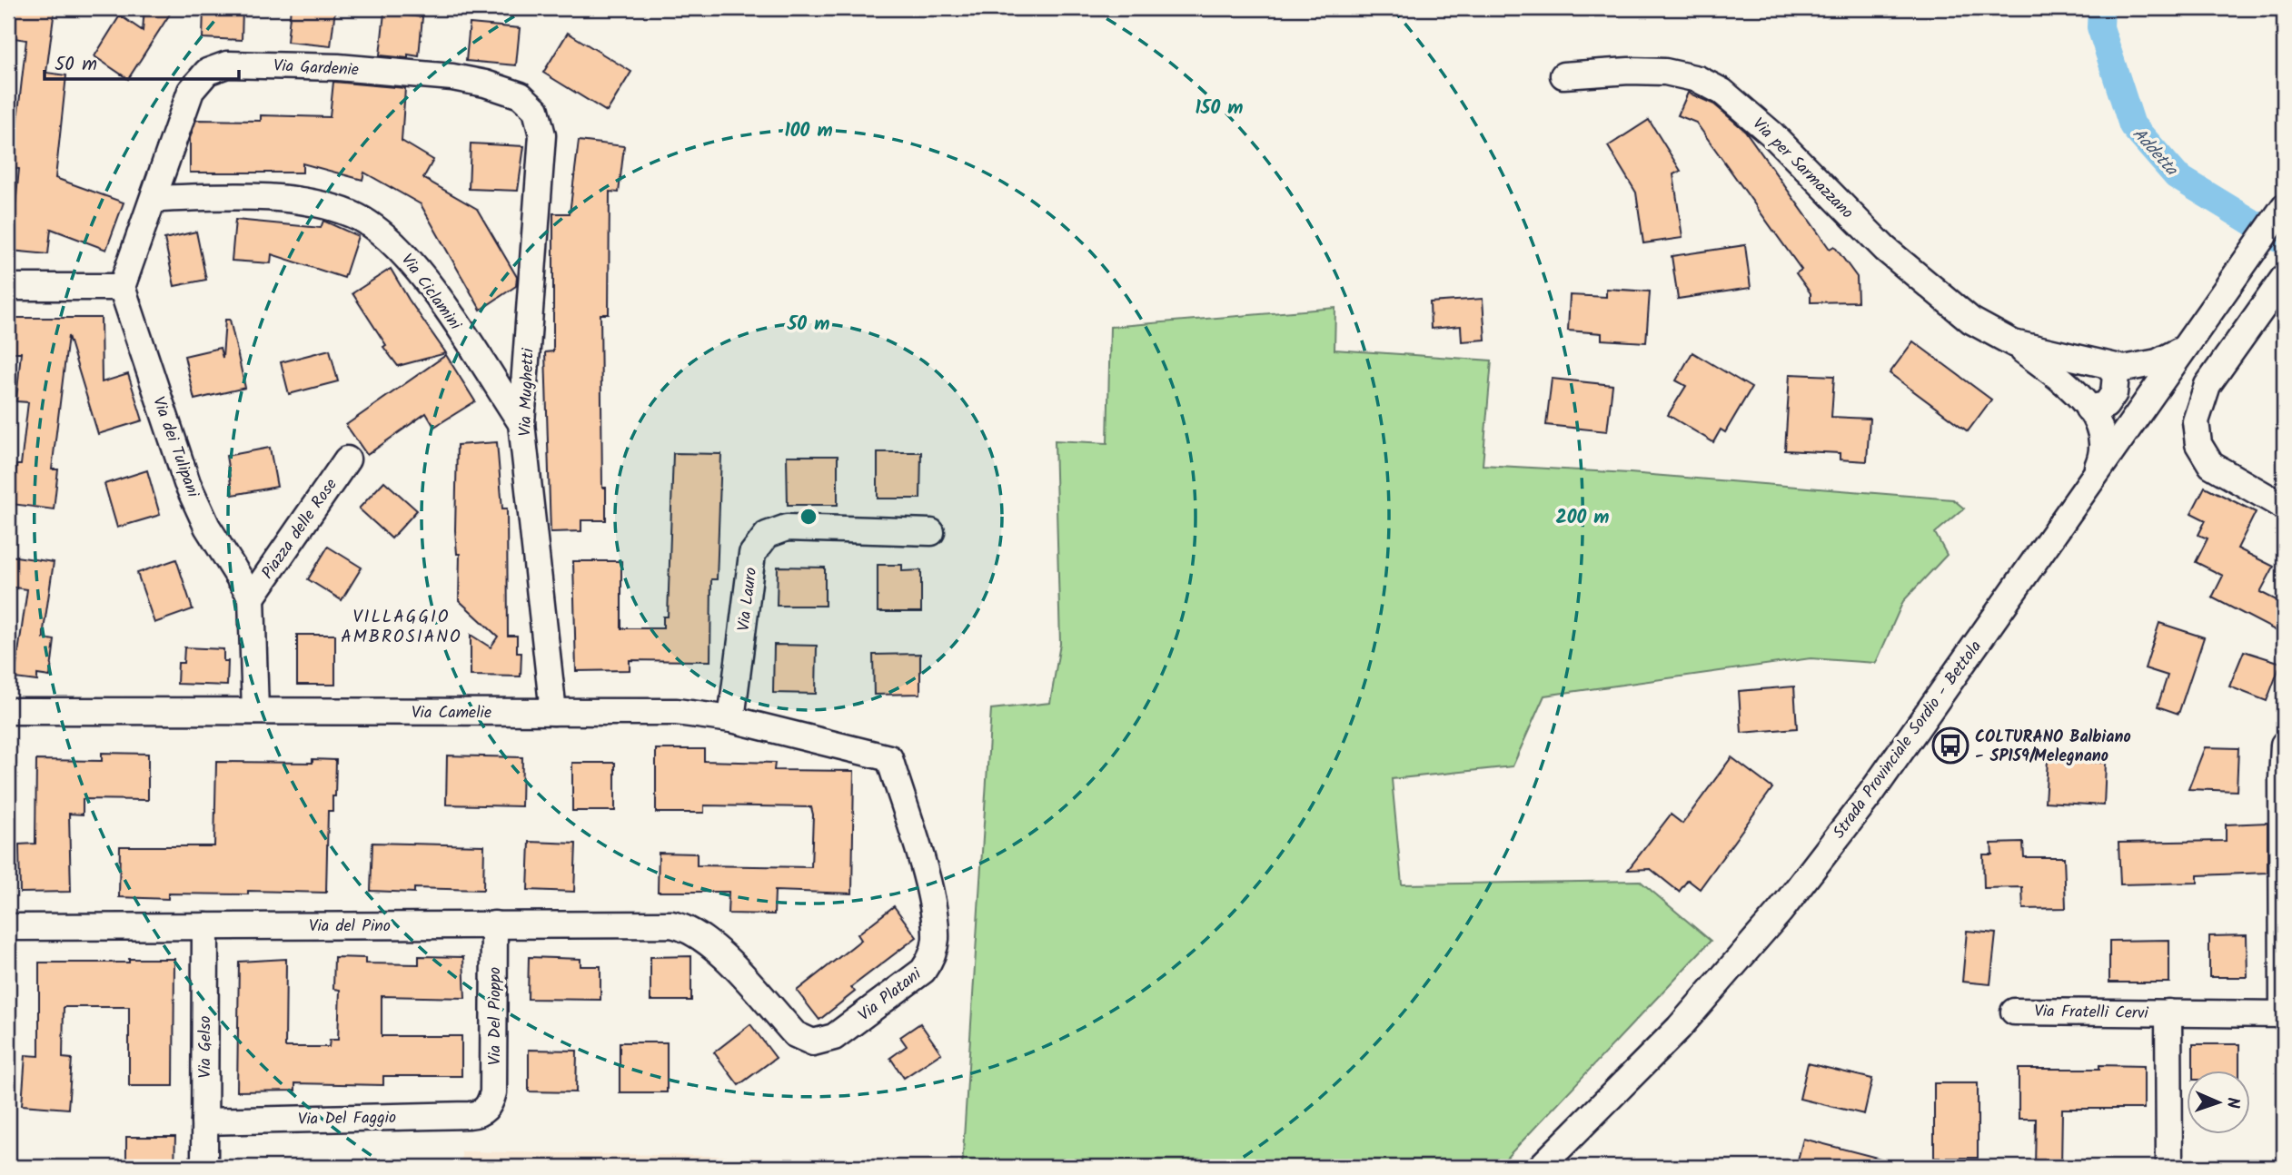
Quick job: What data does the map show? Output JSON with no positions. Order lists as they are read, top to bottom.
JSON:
{
  "streets": {
    "street": [
      "Via Gardenie",
      "Via per Sarmazzano",
      "Via Ciclamini",
      "Via Mughetti",
      "Via dei Tulipani",
      "Piazza delle Rose",
      "Via Lauro",
      "Via Camelie",
      "Strada Provinciale Sordio - Bettola",
      "Via del Pino",
      "Via Platani",
      "Via Fratelli Cervi",
      "Via Del Pioppo",
      "Via Gelso",
      "Via Del Faggio"
    ]
  },
  "crossings": [
    ["Via Gardenie", "Via Ciclamini"],
    ["Via Gardenie", "Via Mughetti"],
    ["Via Gardenie", "Via dei Tulipani"],
    ["Via Ciclamini", "Via Mughetti"],
    ["Via Mughetti", "Via Camelie"],
    ["Via dei Tulipani", "Piazza delle Rose"],
    ["Via Lauro", "Via Camelie"],
    ["Via Camelie", "Via Platani"],
    ["Via del Pino", "Via Platani"],
    ["Via del Pino", "Via Del Pioppo"],
    ["Via del Pino", "Via Gelso"],
    ["Via Del Pioppo", "Via Del Faggio"],
    ["Via Gelso", "Via Del Faggio"]
  ],
  "districts": ["VILLAGGIO AMBROSIANO"],
  "water": ["Addetta"],
  "places": {
    "bus stop": ["COLTURANO Balbiano - SP159/Melegnano"]
  },
  "scale_bar": "50 m",
  "north": "right",
  "rings": [
    "150 m",
    "100 m",
    "50 m",
    "200 m"
  ]
}
